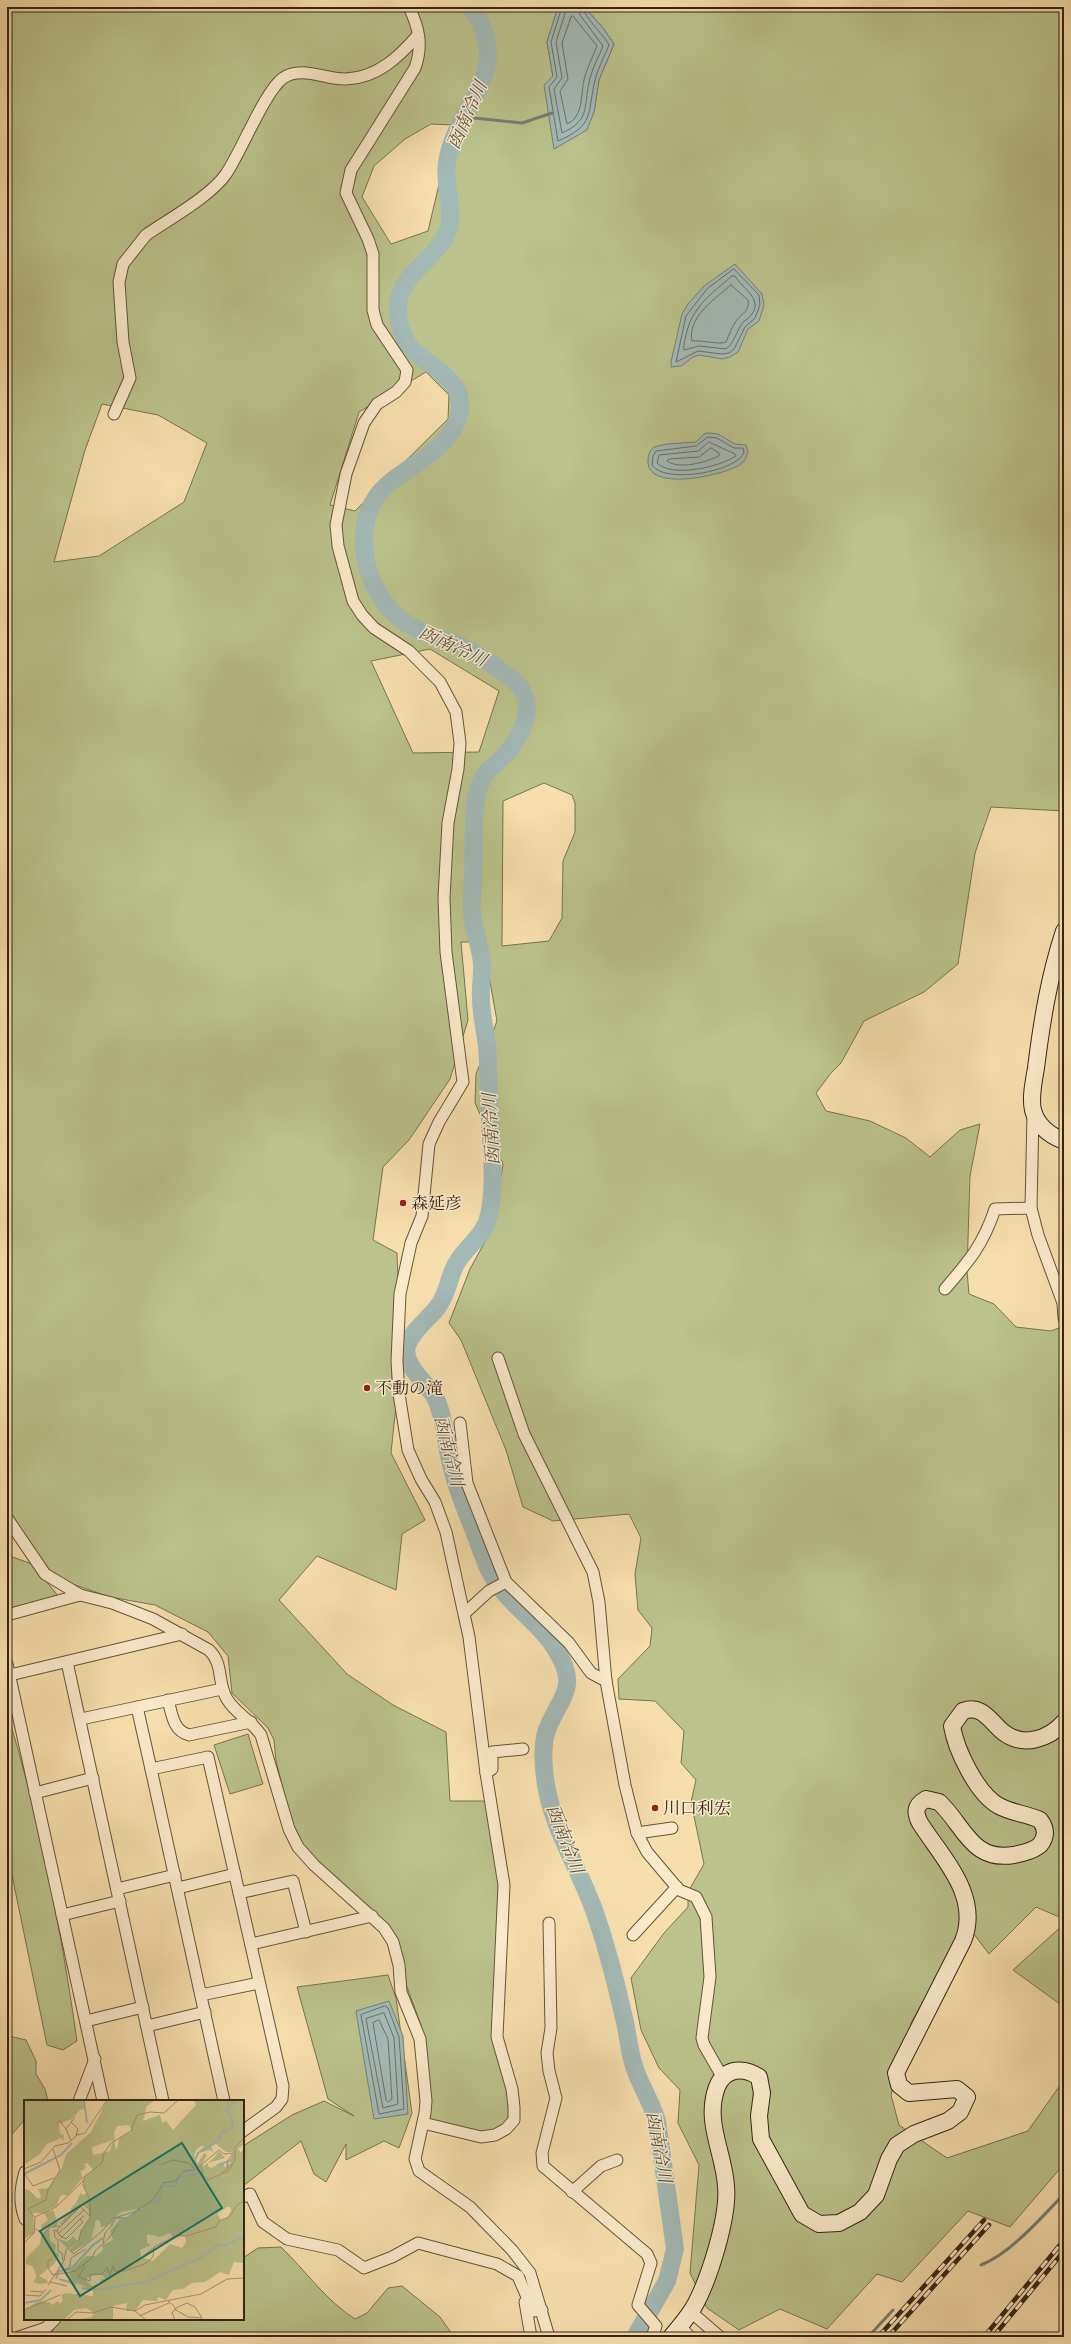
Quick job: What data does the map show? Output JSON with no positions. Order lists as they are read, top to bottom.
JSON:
{
  "water": ["函南冷川"],
  "places": ["森延彦", "不動の滝", "川口利宏"]
}
